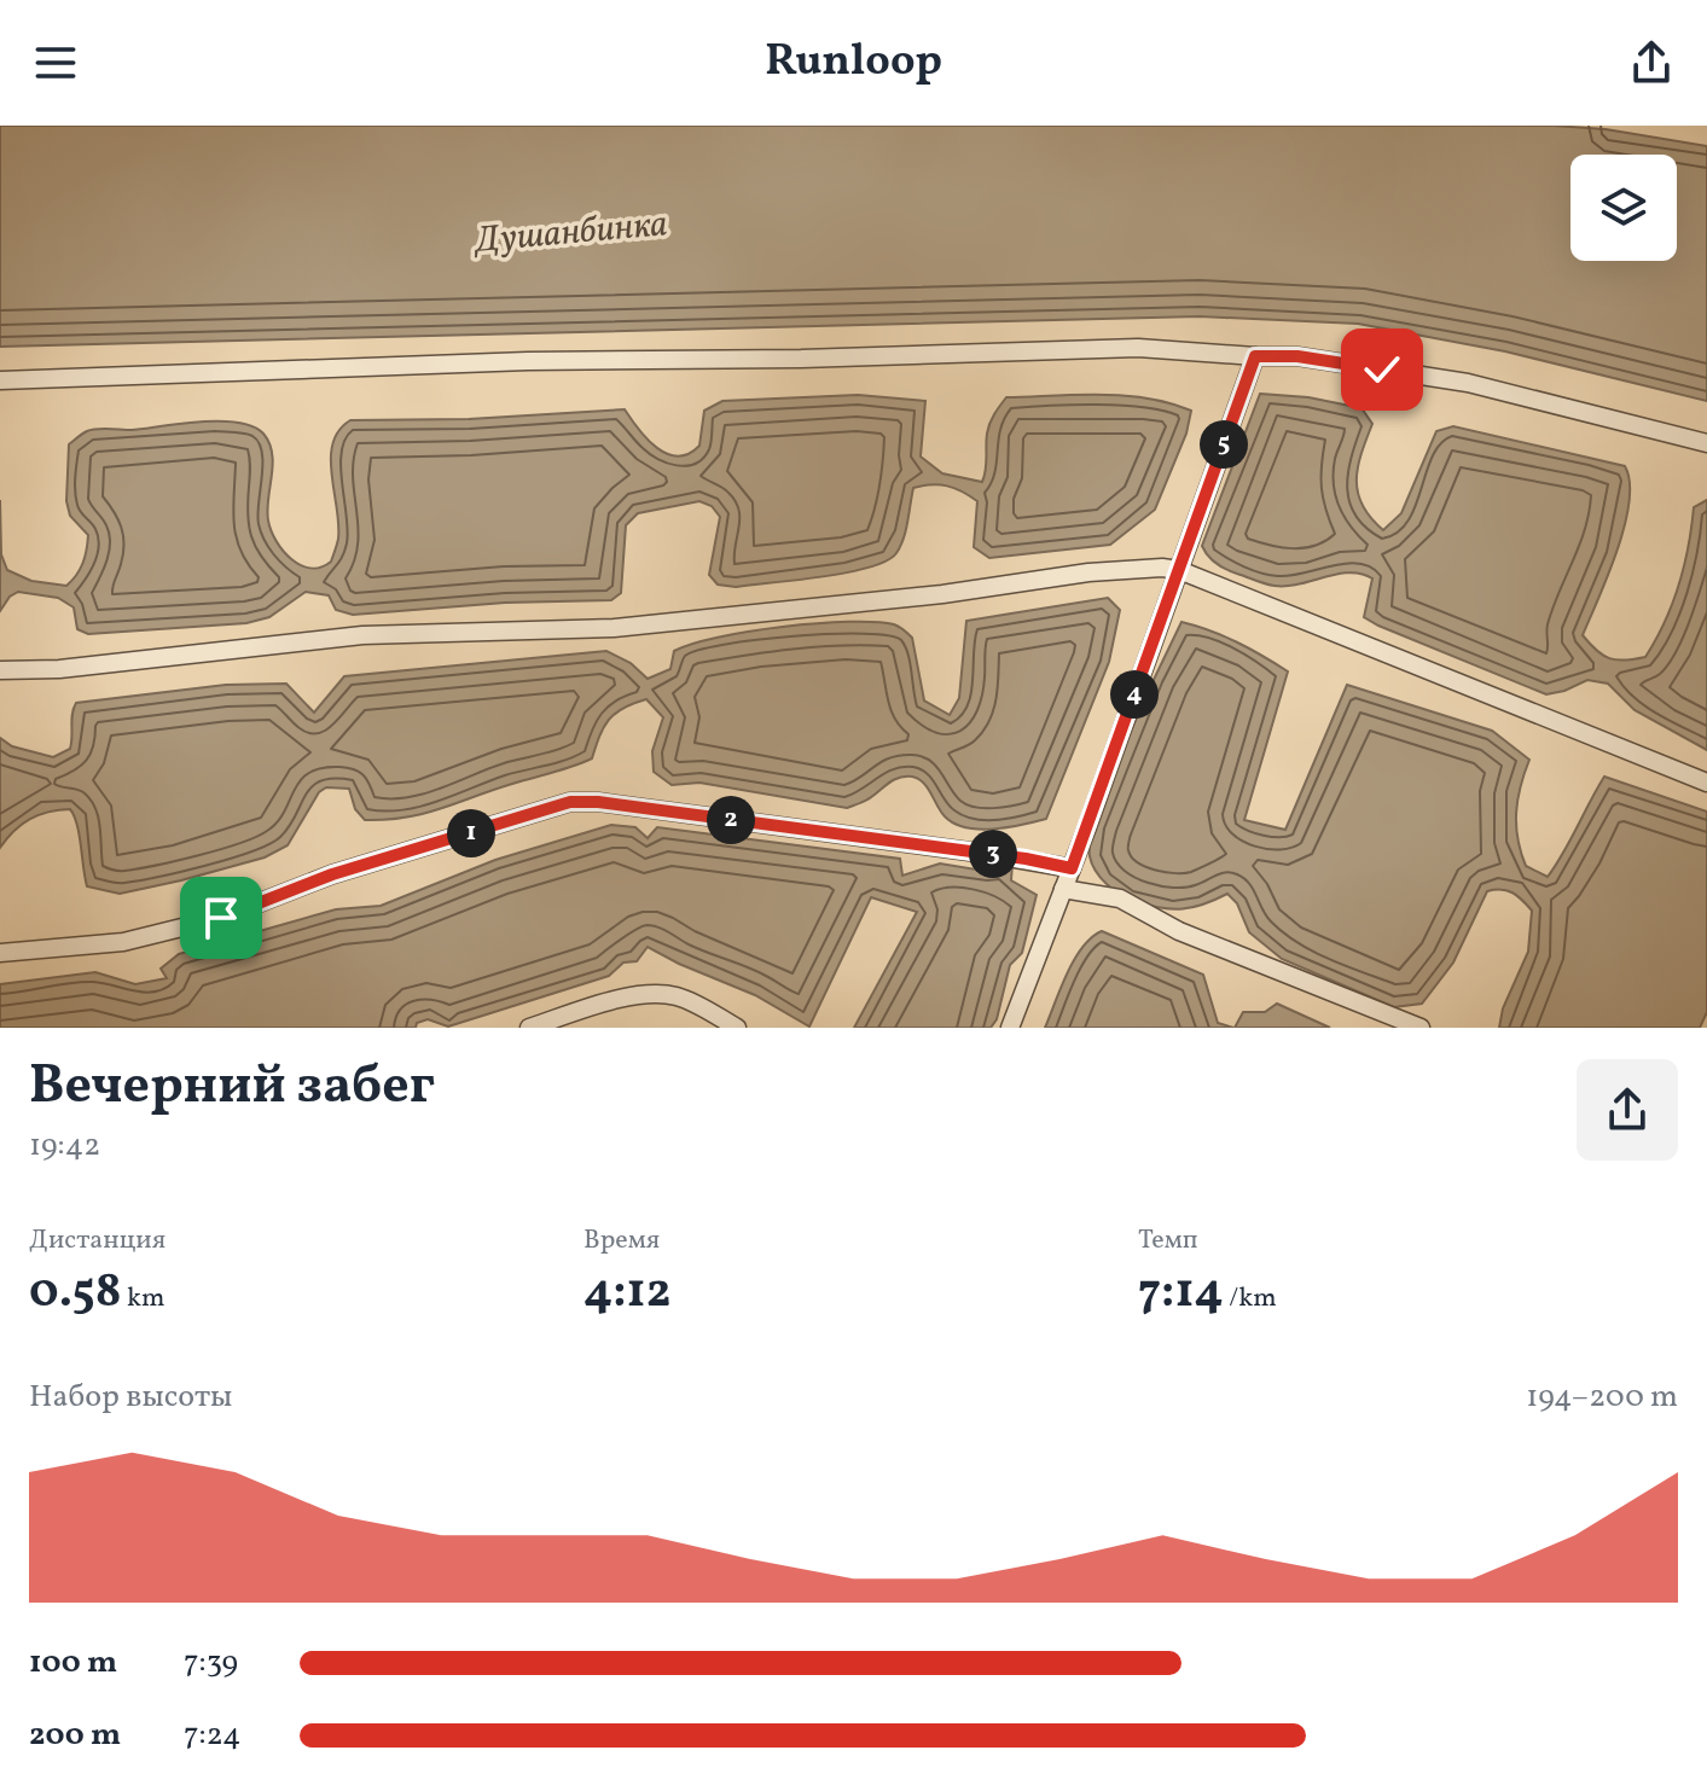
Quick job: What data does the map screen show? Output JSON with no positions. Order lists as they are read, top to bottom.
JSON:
{
  "water": ["Душанбинка"],
  "page": {
    "header": "Runloop",
    "pins": [
      "5",
      "4",
      "2",
      "1",
      "3"
    ],
    "heading": ["Вечерний забег", "19:42"],
    "stats": [
      ["Дистанция", "0.58 km"],
      ["Время", "4:12"],
      ["Темп", "7:14 /km"]
    ],
    "chart": ["Набор высоты", "194–200 m"],
    "list": [
      {
        "name": "100 m",
        "note": "7:39"
      },
      {
        "name": "200 m",
        "note": "7:24"
      }
    ]
  }
}
